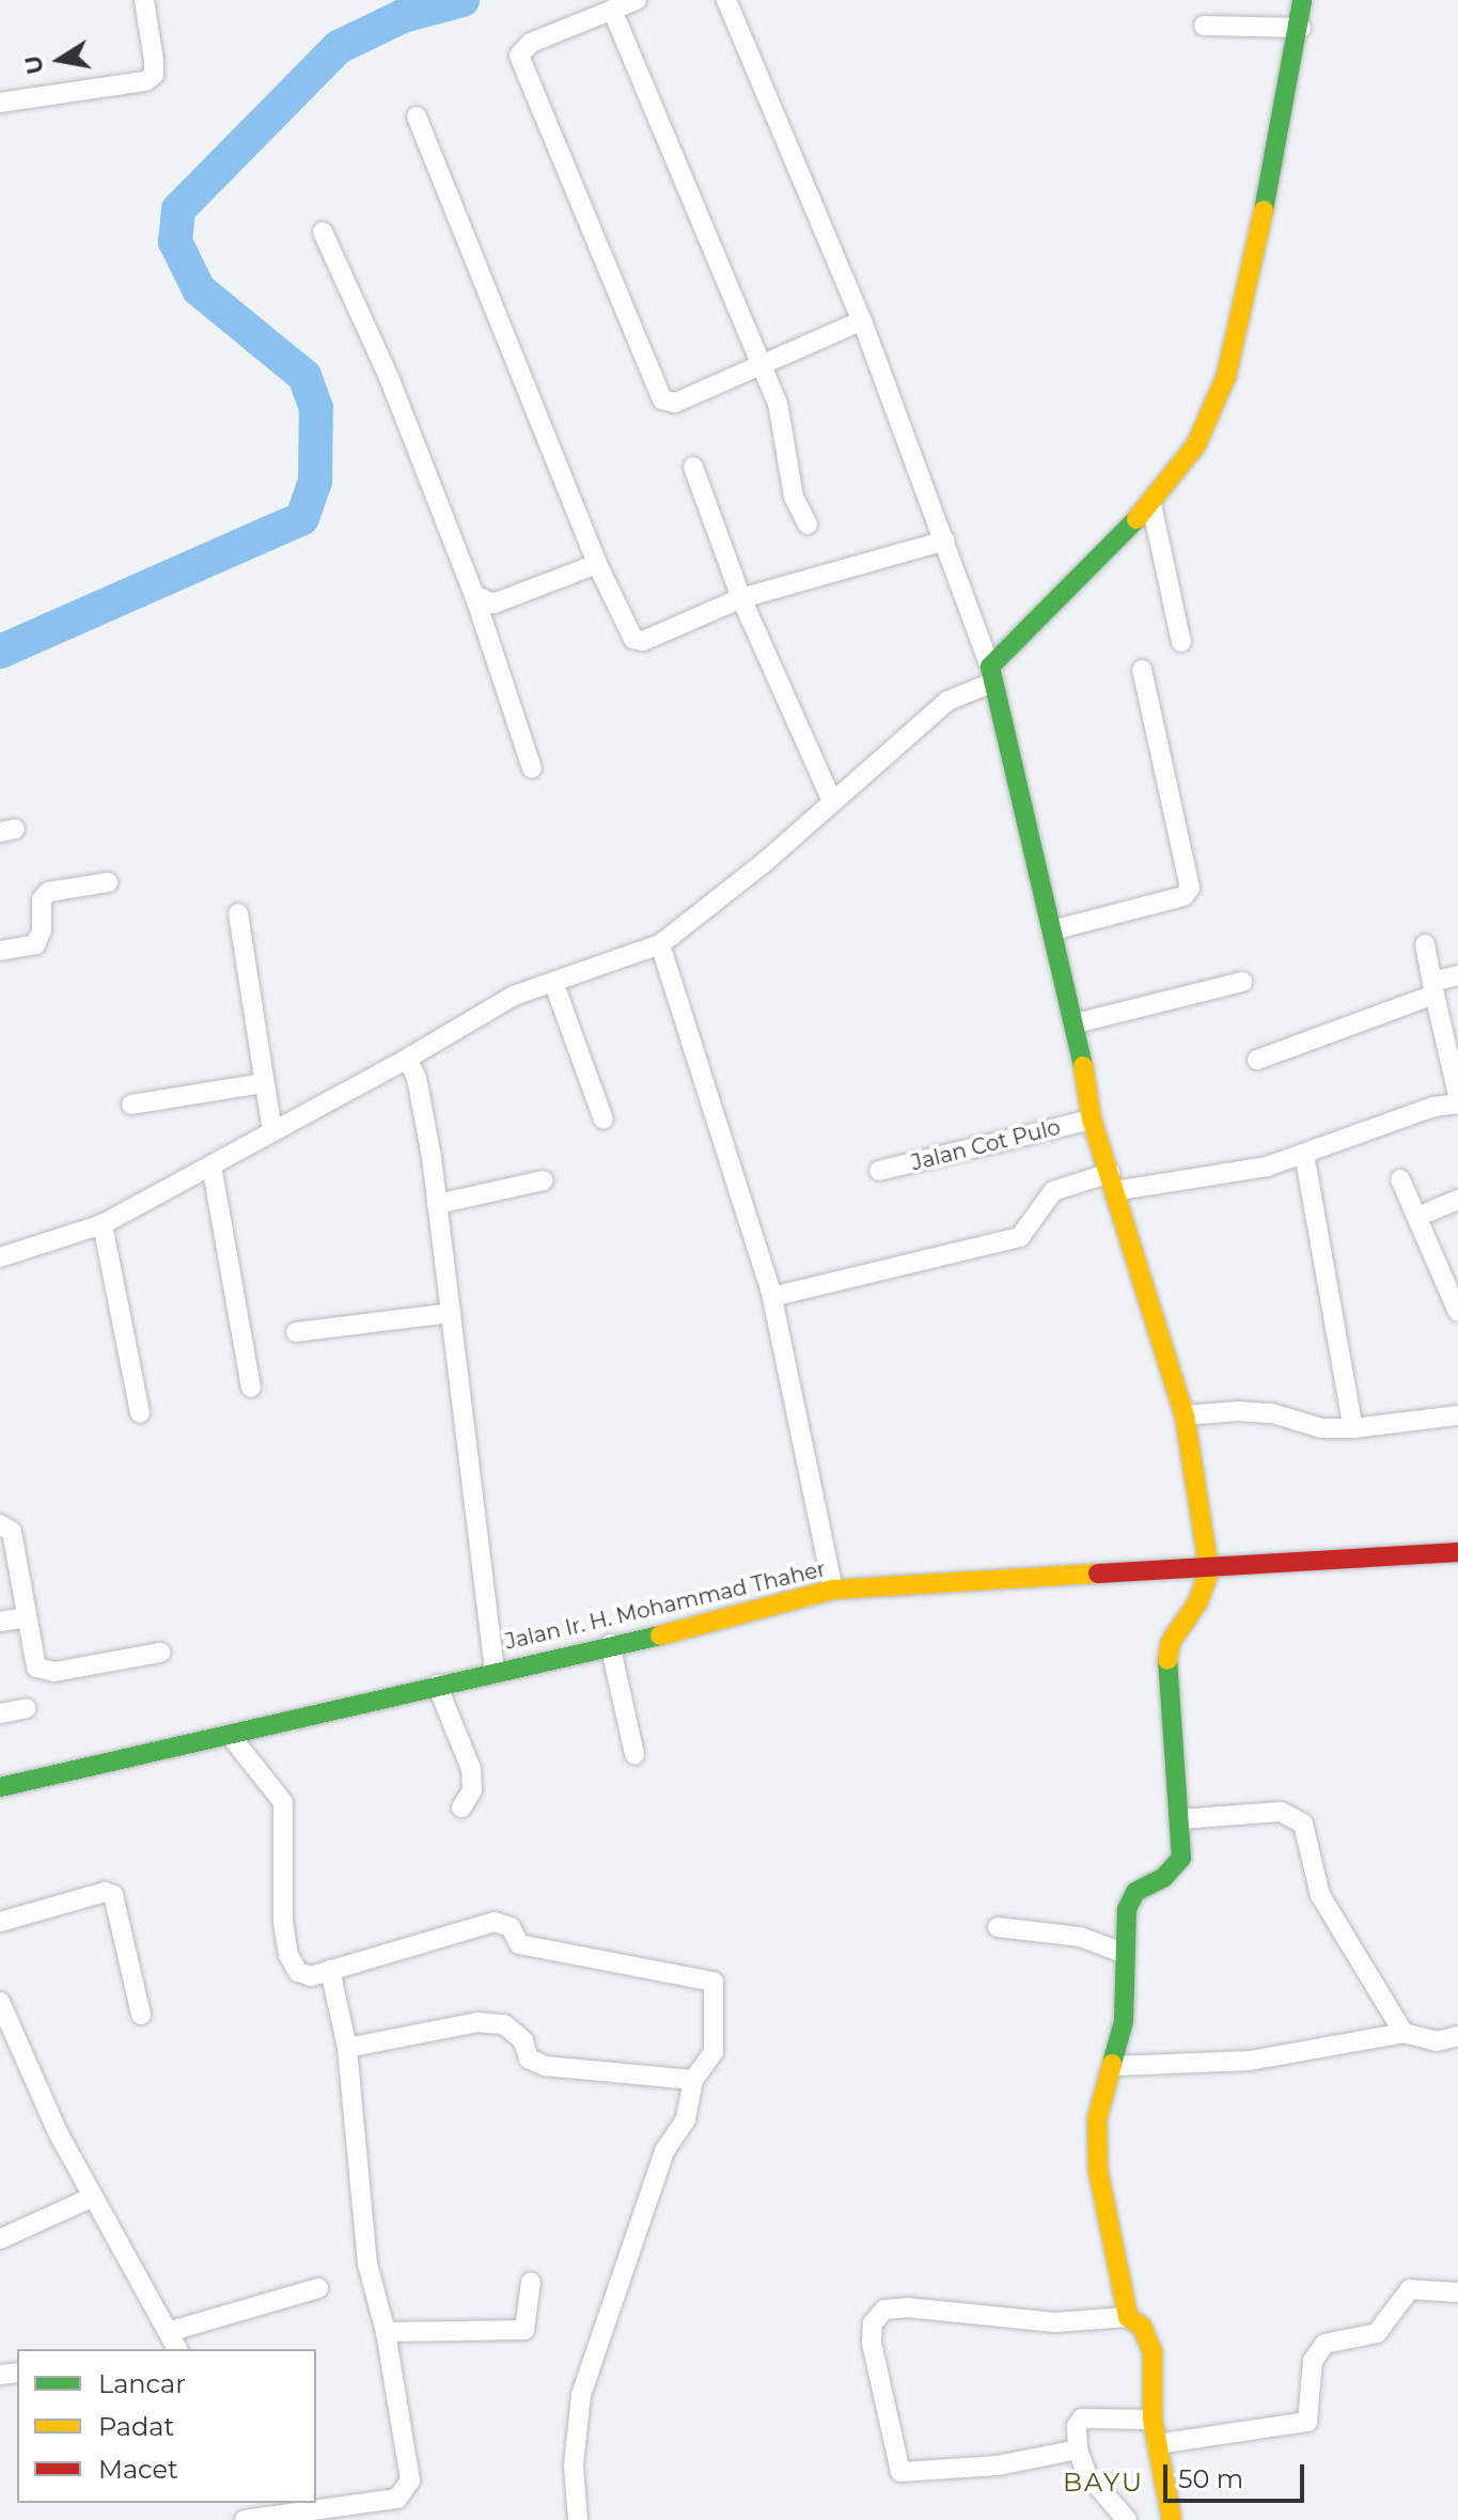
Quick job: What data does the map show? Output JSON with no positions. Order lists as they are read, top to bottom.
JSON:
{
  "streets": {
    "street": ["Jalan Cot Pulo", "Jalan Ir. H. Mohammad Thaher"]
  },
  "districts": ["BAYU"],
  "legend": ["Lancar", "Padat", "Macet"],
  "scale_bar": "50 m",
  "north": "left"
}
